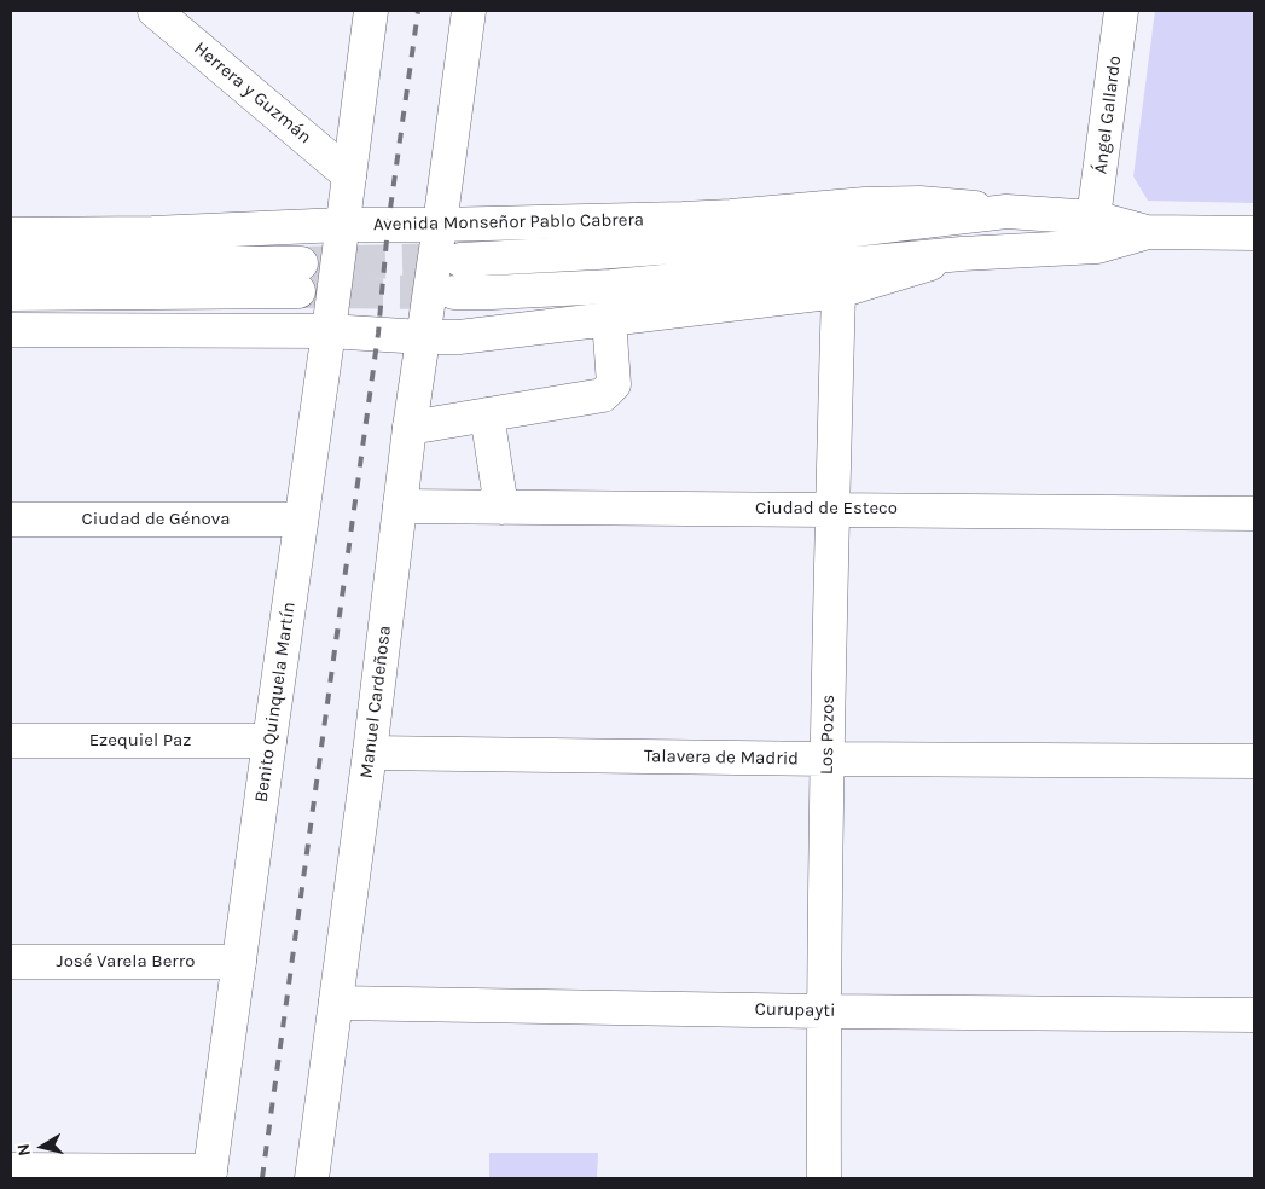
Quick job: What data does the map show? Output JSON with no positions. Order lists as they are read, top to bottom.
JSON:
{
  "streets": {
    "street": [
      "Herrera y Guzmán",
      "Ángel Gallardo",
      "Avenida Monseñor Pablo Cabrera",
      "Ciudad de Esteco",
      "Ciudad de Génova",
      "Benito Quinquela Martín",
      "Manuel Cardeñosa",
      "Los Pozos",
      "Ezequiel Paz",
      "Talavera de Madrid",
      "José Varela Berro",
      "Curupayti"
    ]
  },
  "crossings": [
    ["Herrera y Guzmán", "Benito Quinquela Martín"],
    ["Ángel Gallardo", "Avenida Monseñor Pablo Cabrera"],
    ["Avenida Monseñor Pablo Cabrera", "Benito Quinquela Martín"],
    ["Avenida Monseñor Pablo Cabrera", "Manuel Cardeñosa"],
    ["Avenida Monseñor Pablo Cabrera", "Los Pozos"],
    ["Ciudad de Esteco", "Manuel Cardeñosa"],
    ["Ciudad de Esteco", "Los Pozos"],
    ["Ciudad de Génova", "Benito Quinquela Martín"],
    ["Benito Quinquela Martín", "Ezequiel Paz"],
    ["Benito Quinquela Martín", "José Varela Berro"],
    ["Manuel Cardeñosa", "Talavera de Madrid"],
    ["Manuel Cardeñosa", "Curupayti"],
    ["Los Pozos", "Talavera de Madrid"],
    ["Los Pozos", "Curupayti"]
  ],
  "north": "left"
}
